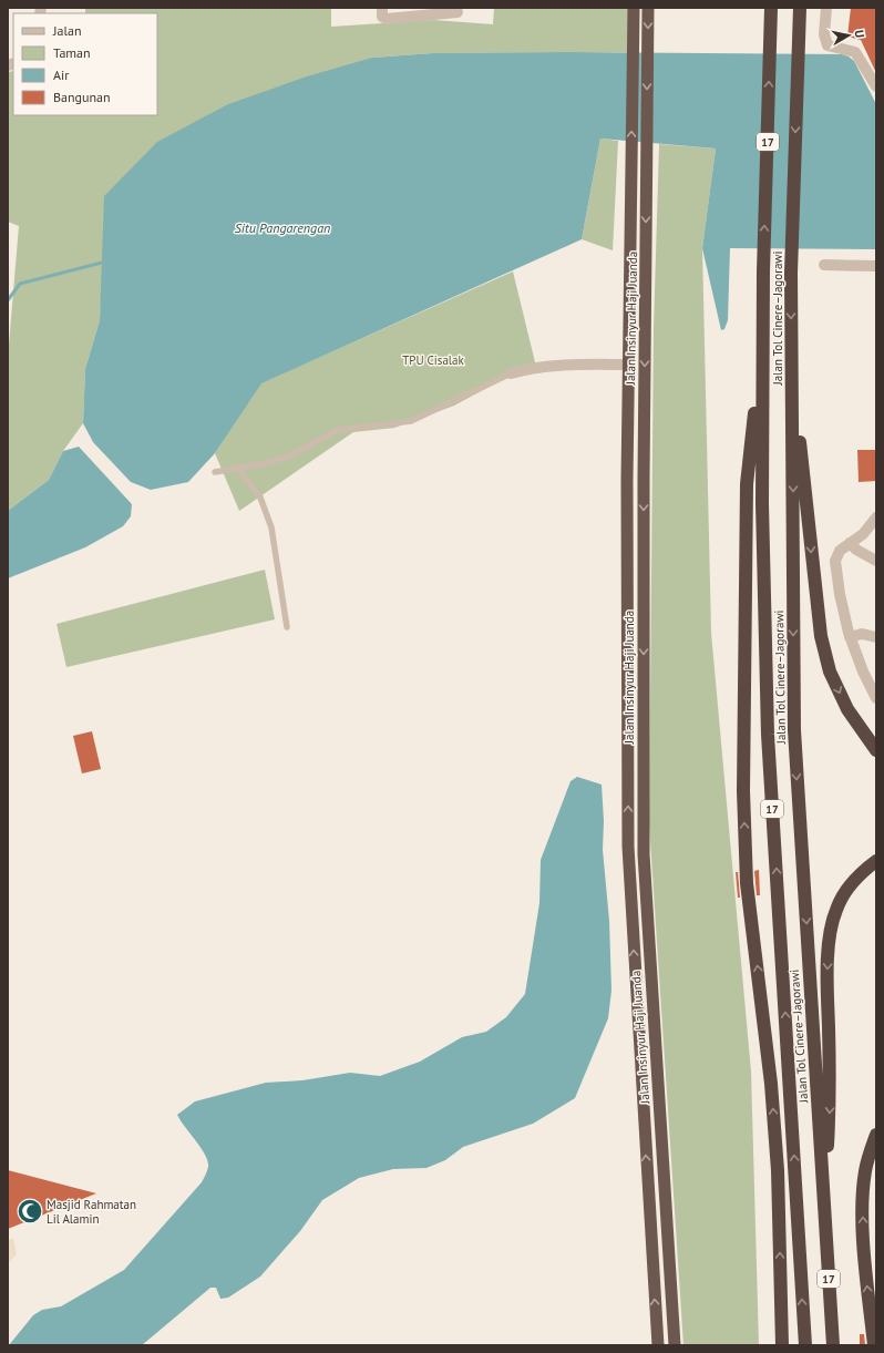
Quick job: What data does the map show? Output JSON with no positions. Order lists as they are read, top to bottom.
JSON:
{
  "streets": {
    "highway": ["17", "Jalan Insinyur Haji Juanda", "Jalan Tol Cinere–Jagorawi"]
  },
  "water": ["Situ Pangarengan"],
  "parks": ["TPU Cisalak"],
  "places": {
    "mosque": ["Masjid Rahmatan Lil Alamin"]
  },
  "legend": [
    "Jalan",
    "Taman",
    "Air",
    "Bangunan"
  ],
  "north": "right"
}
